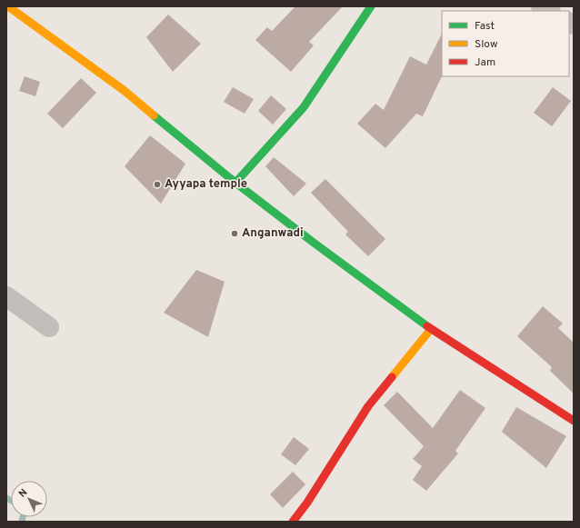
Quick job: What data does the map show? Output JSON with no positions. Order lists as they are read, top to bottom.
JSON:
{
  "places": ["Ayyapa temple", "Anganwadi"],
  "legend": ["Fast", "Slow", "Jam"],
  "north": "top left"
}
